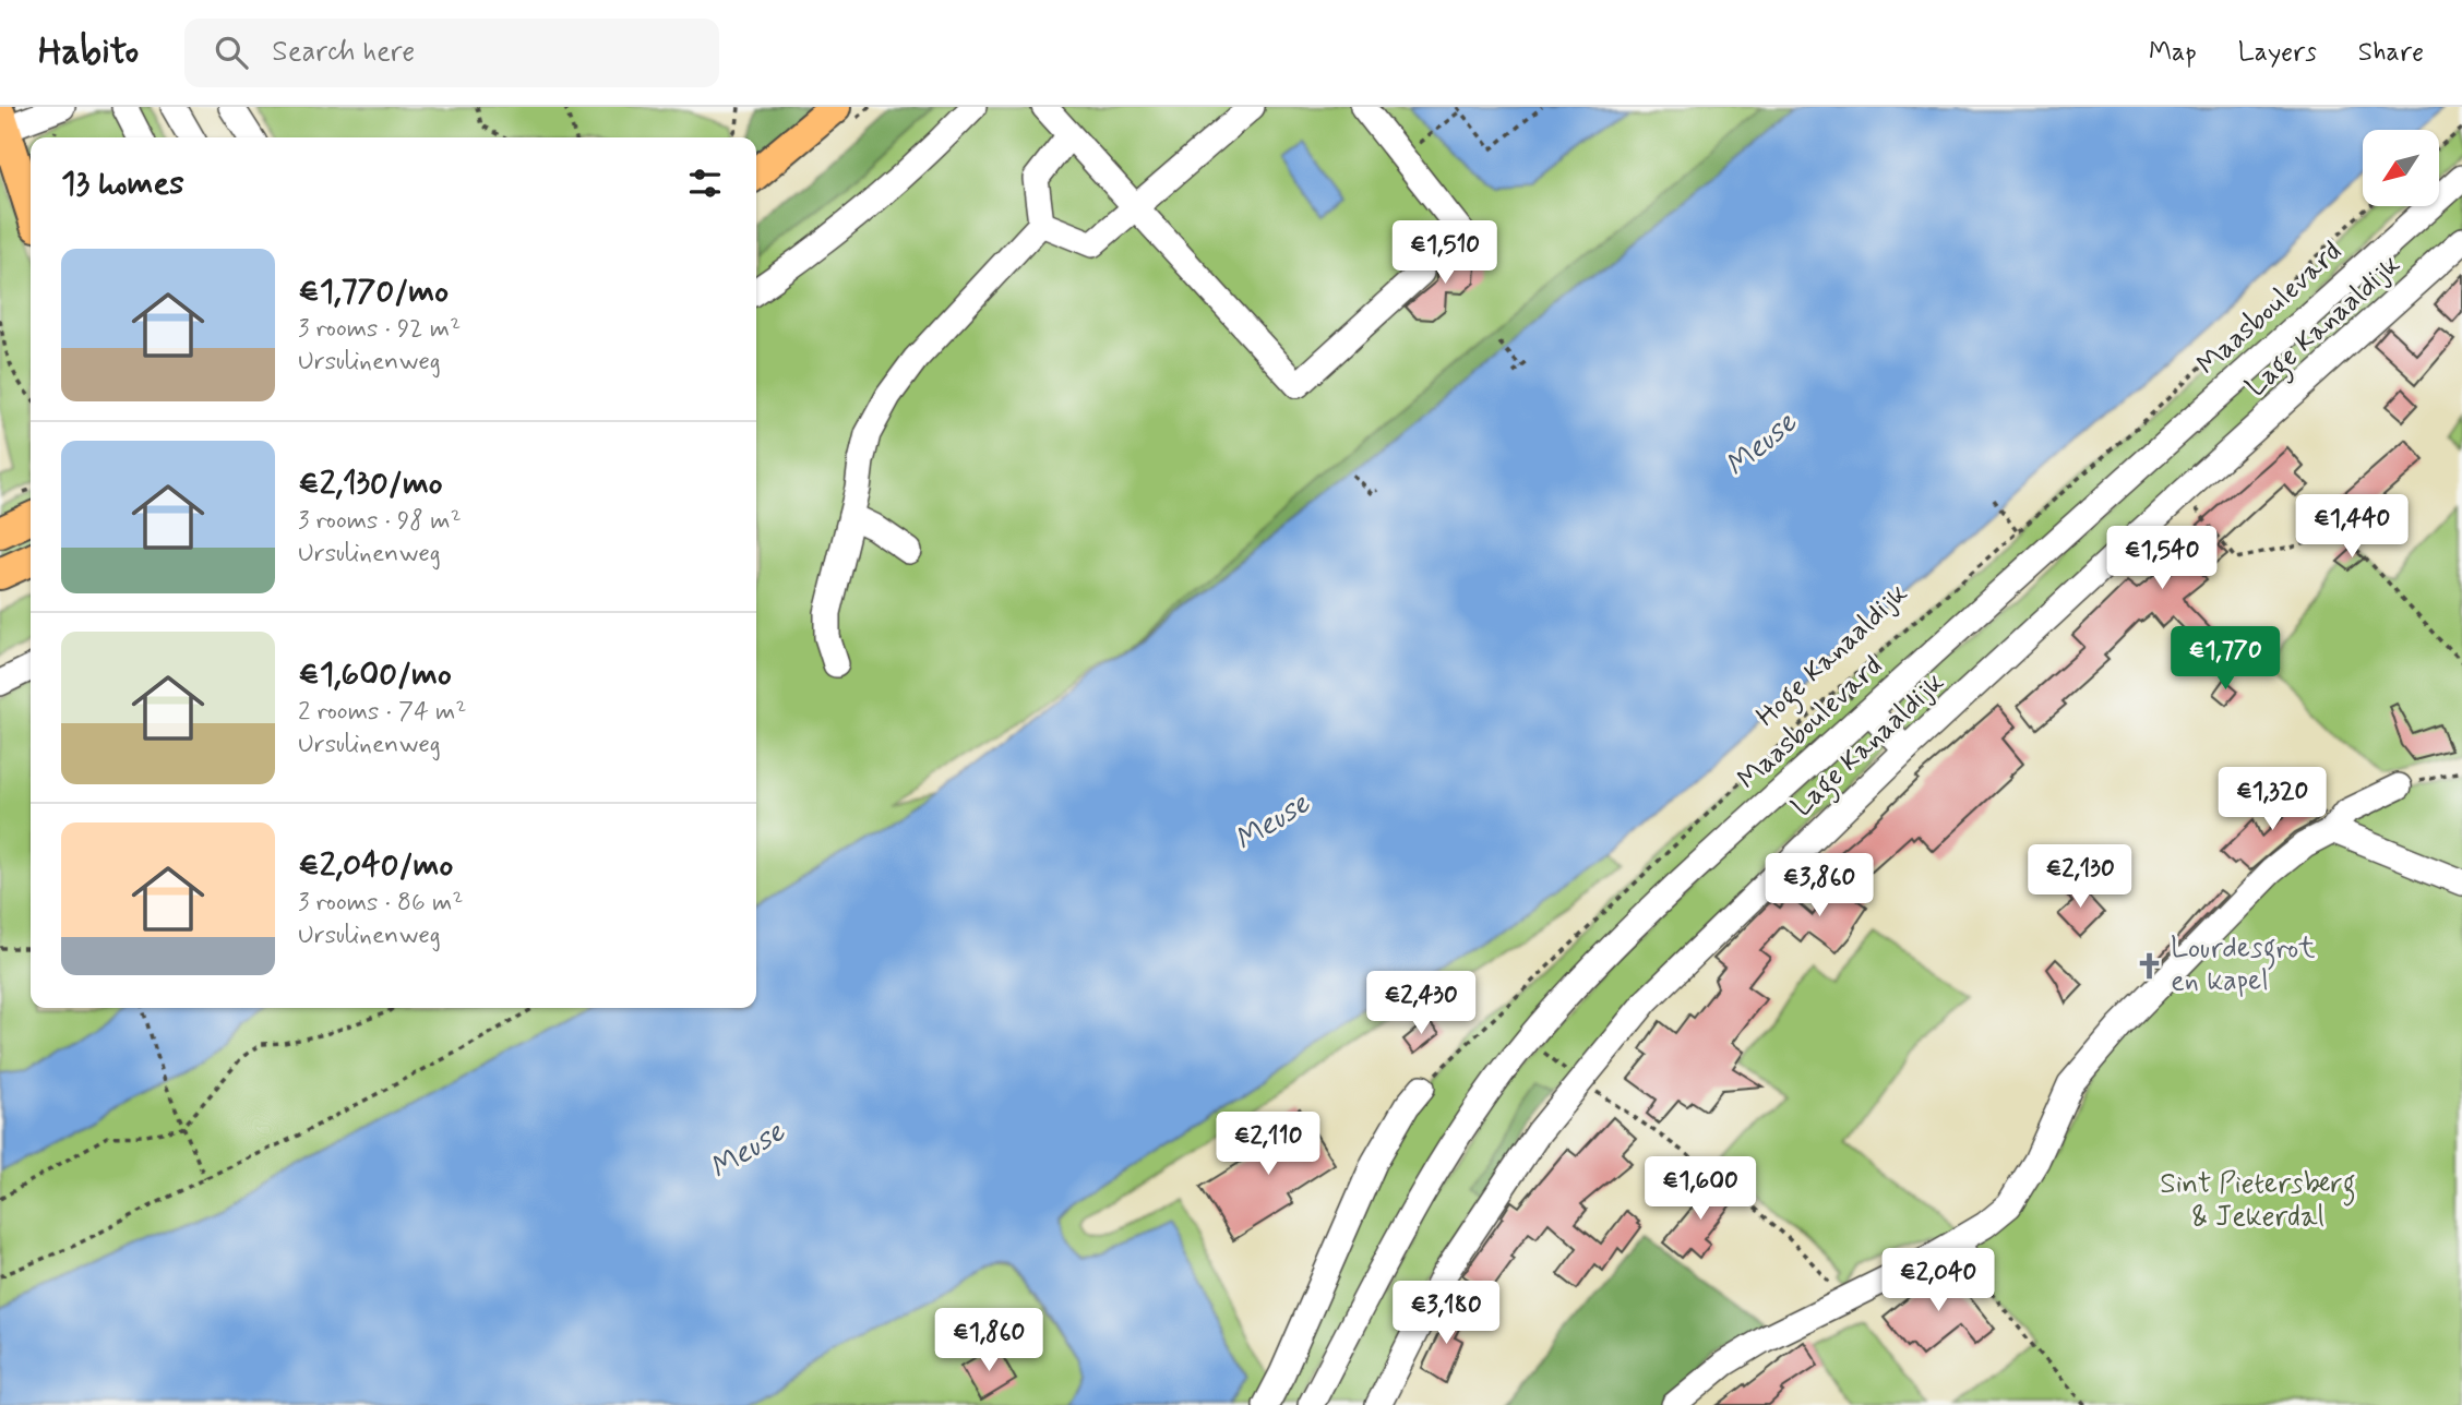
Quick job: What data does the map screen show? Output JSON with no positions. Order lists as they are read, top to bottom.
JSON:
{
  "streets": {
    "street": ["Maasboulevard", "Lage Kanaaldijk"],
    "path": ["Hoge Kanaaldijk"]
  },
  "water": ["Meuse"],
  "parks": ["Sint Pietersberg & Jekerdal"],
  "places": {
    "church": ["Lourdesgrot en kapel"]
  },
  "north": "bottom left",
  "page": {
    "header": "Habito",
    "search": "Search here",
    "nav": ["Map", "Layers", "Share"],
    "heading": "13 homes",
    "price": [
      "€1,510",
      "€1,440",
      "€1,540",
      "€1,770",
      "€1,320",
      "€2,130",
      "€3,860",
      "€2,430",
      "€2,110",
      "€1,600",
      "€2,040",
      "€3,180",
      "€1,860"
    ],
    "list": [
      {
        "name": "€1,770/mo",
        "note": "3 rooms · 92 m² · Ursulinenweg"
      },
      {
        "name": "€2,130/mo",
        "note": "3 rooms · 98 m² · Ursulinenweg"
      },
      {
        "name": "€1,600/mo",
        "note": "2 rooms · 74 m² · Ursulinenweg"
      },
      {
        "name": "€2,040/mo",
        "note": "3 rooms · 86 m² · Ursulinenweg"
      }
    ]
  }
}
